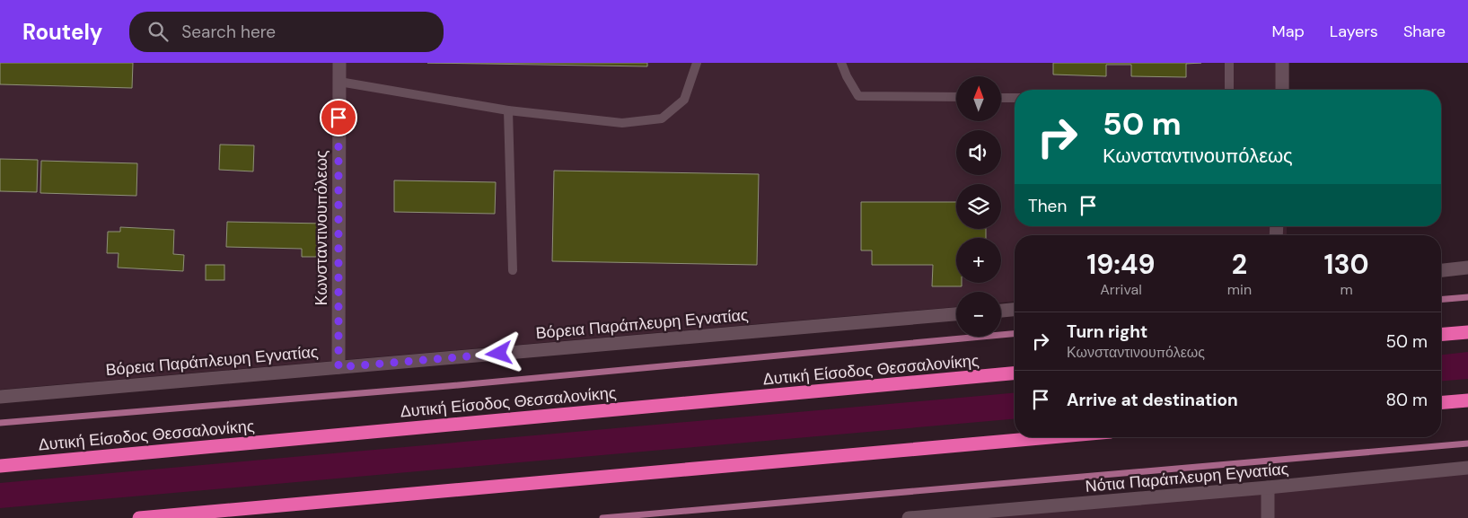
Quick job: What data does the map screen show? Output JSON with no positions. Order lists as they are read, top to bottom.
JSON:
{
  "streets": {
    "highway": ["Δυτική Είσοδος Θεσσαλονίκης"],
    "street": ["Κωνσταντινουπόλεως", "Βόρεια Παράπλευρη Εγνατίας", "Νότια Παράπλευρη Εγνατίας"]
  },
  "crossings": [
    ["Κωνσταντινουπόλεως", "Βόρεια Παράπλευρη Εγνατίας"]
  ],
  "north": "top",
  "page": {
    "header": "Routely",
    "search": "Search here",
    "nav": ["Map", "Layers", "Share"],
    "map_buttons": ["+", "−"],
    "turn": ["50 m", "Κωνσταντινουπόλεως"],
    "then": "Then",
    "eta": [
      "19:49",
      "Arrival",
      "2",
      "min",
      "130",
      "m"
    ],
    "list": [
      {
        "name": "Turn right",
        "note": "Κωνσταντινουπόλεως",
        "value": "50 m"
      },
      {
        "name": "Arrive at destination",
        "value": "80 m"
      }
    ]
  }
}
